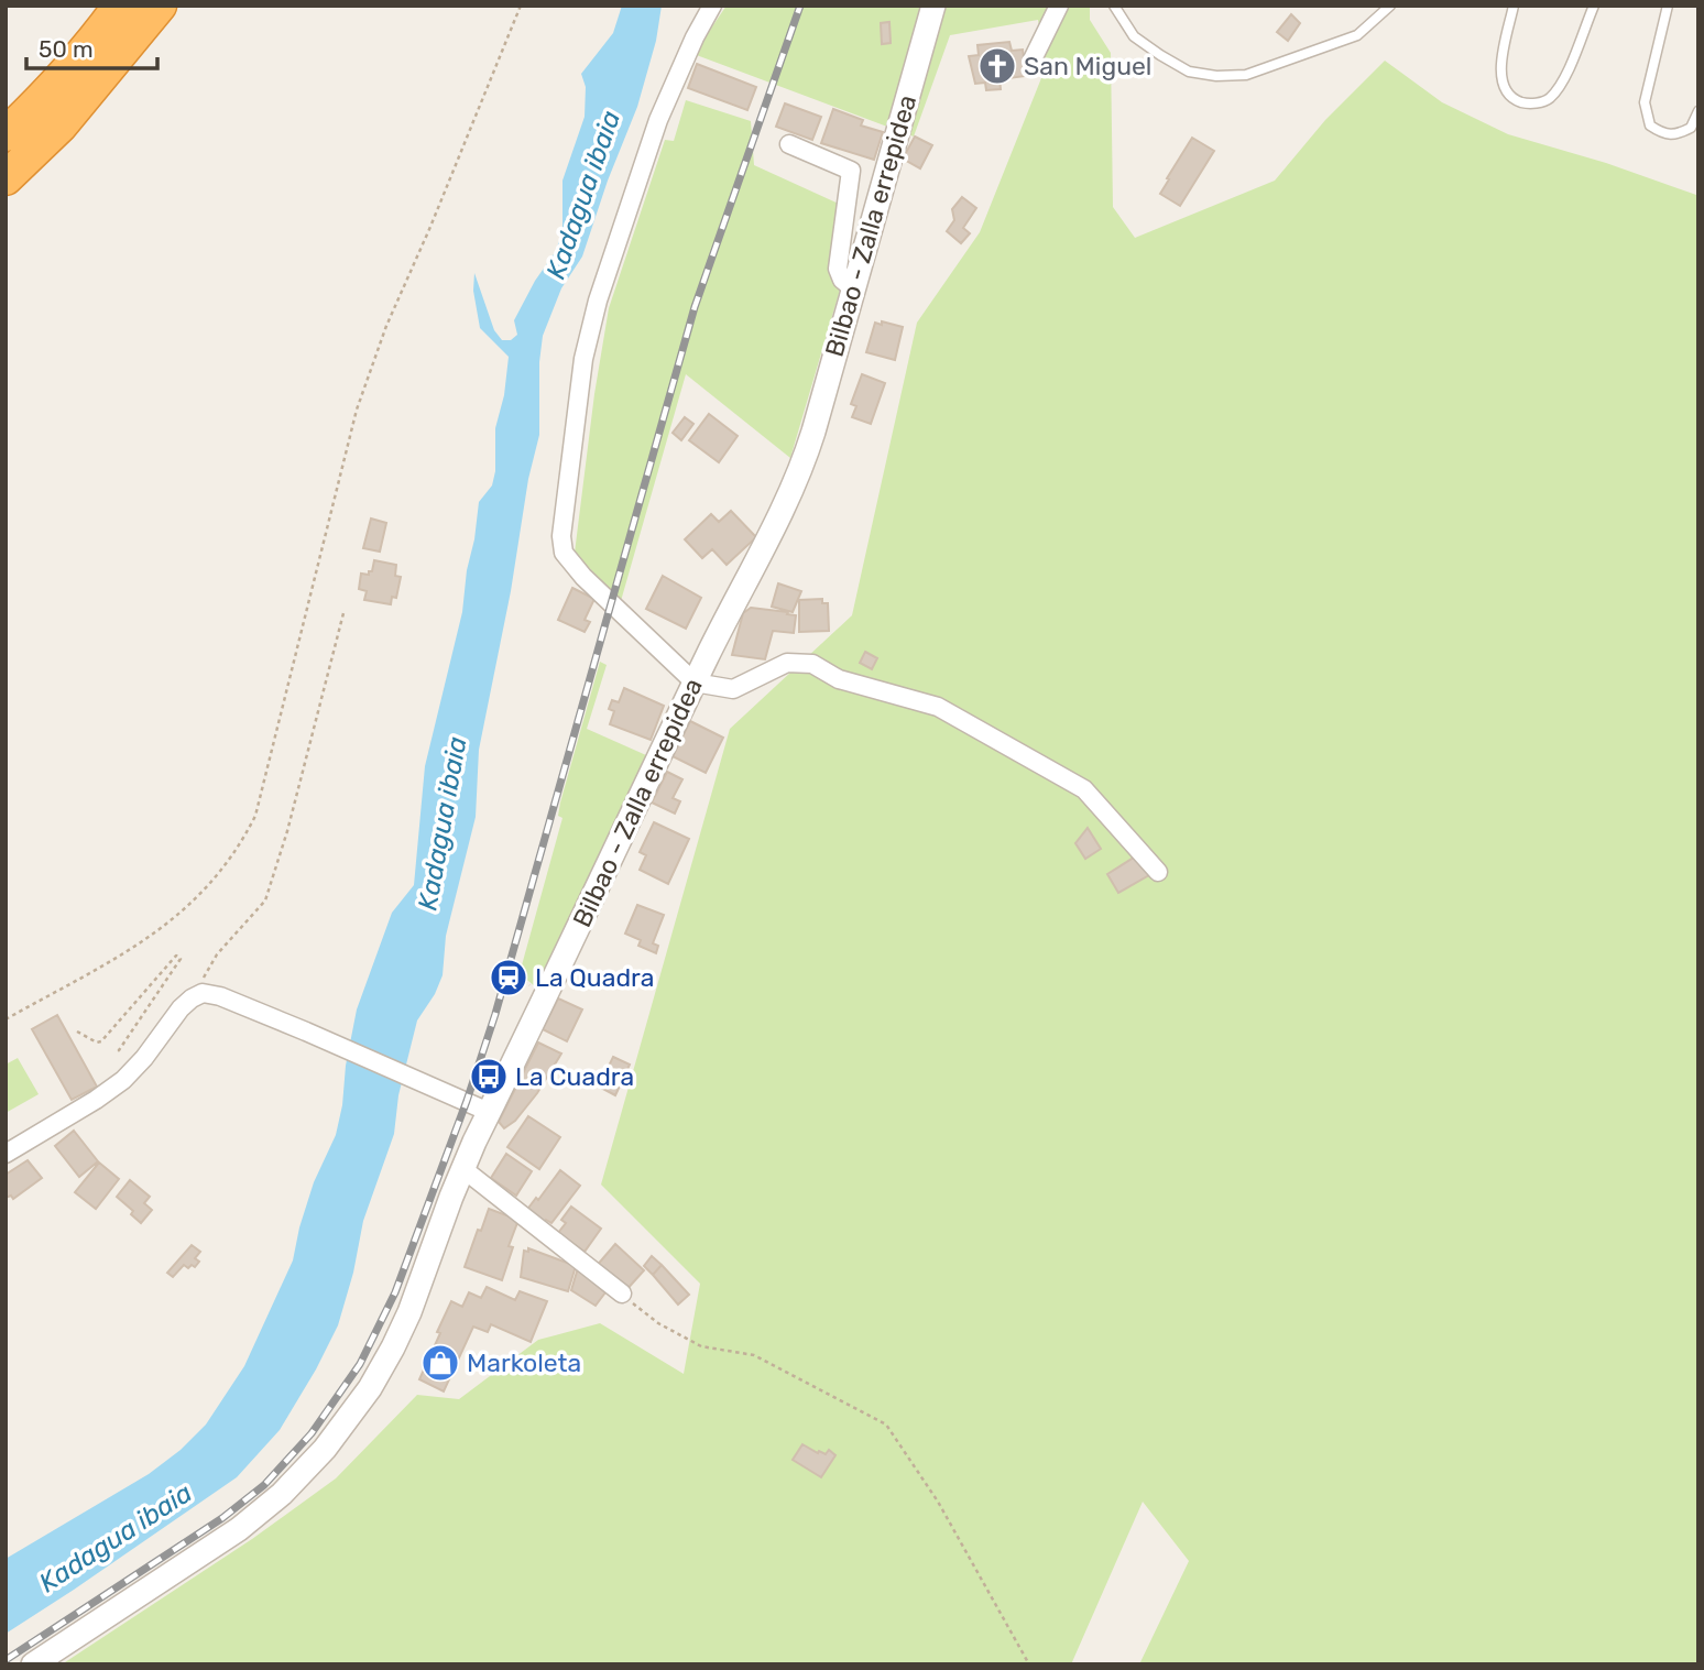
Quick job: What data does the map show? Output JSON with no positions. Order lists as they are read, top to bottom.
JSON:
{
  "streets": {
    "street": ["Bilbao - Zalla errepidea"]
  },
  "water": ["Kadagua ibaia"],
  "places": {
    "church": ["San Miguel"],
    "station": ["La Quadra"],
    "bus stop": ["La Cuadra"],
    "shop": ["Markoleta"]
  },
  "scale_bar": "50 m"
}
